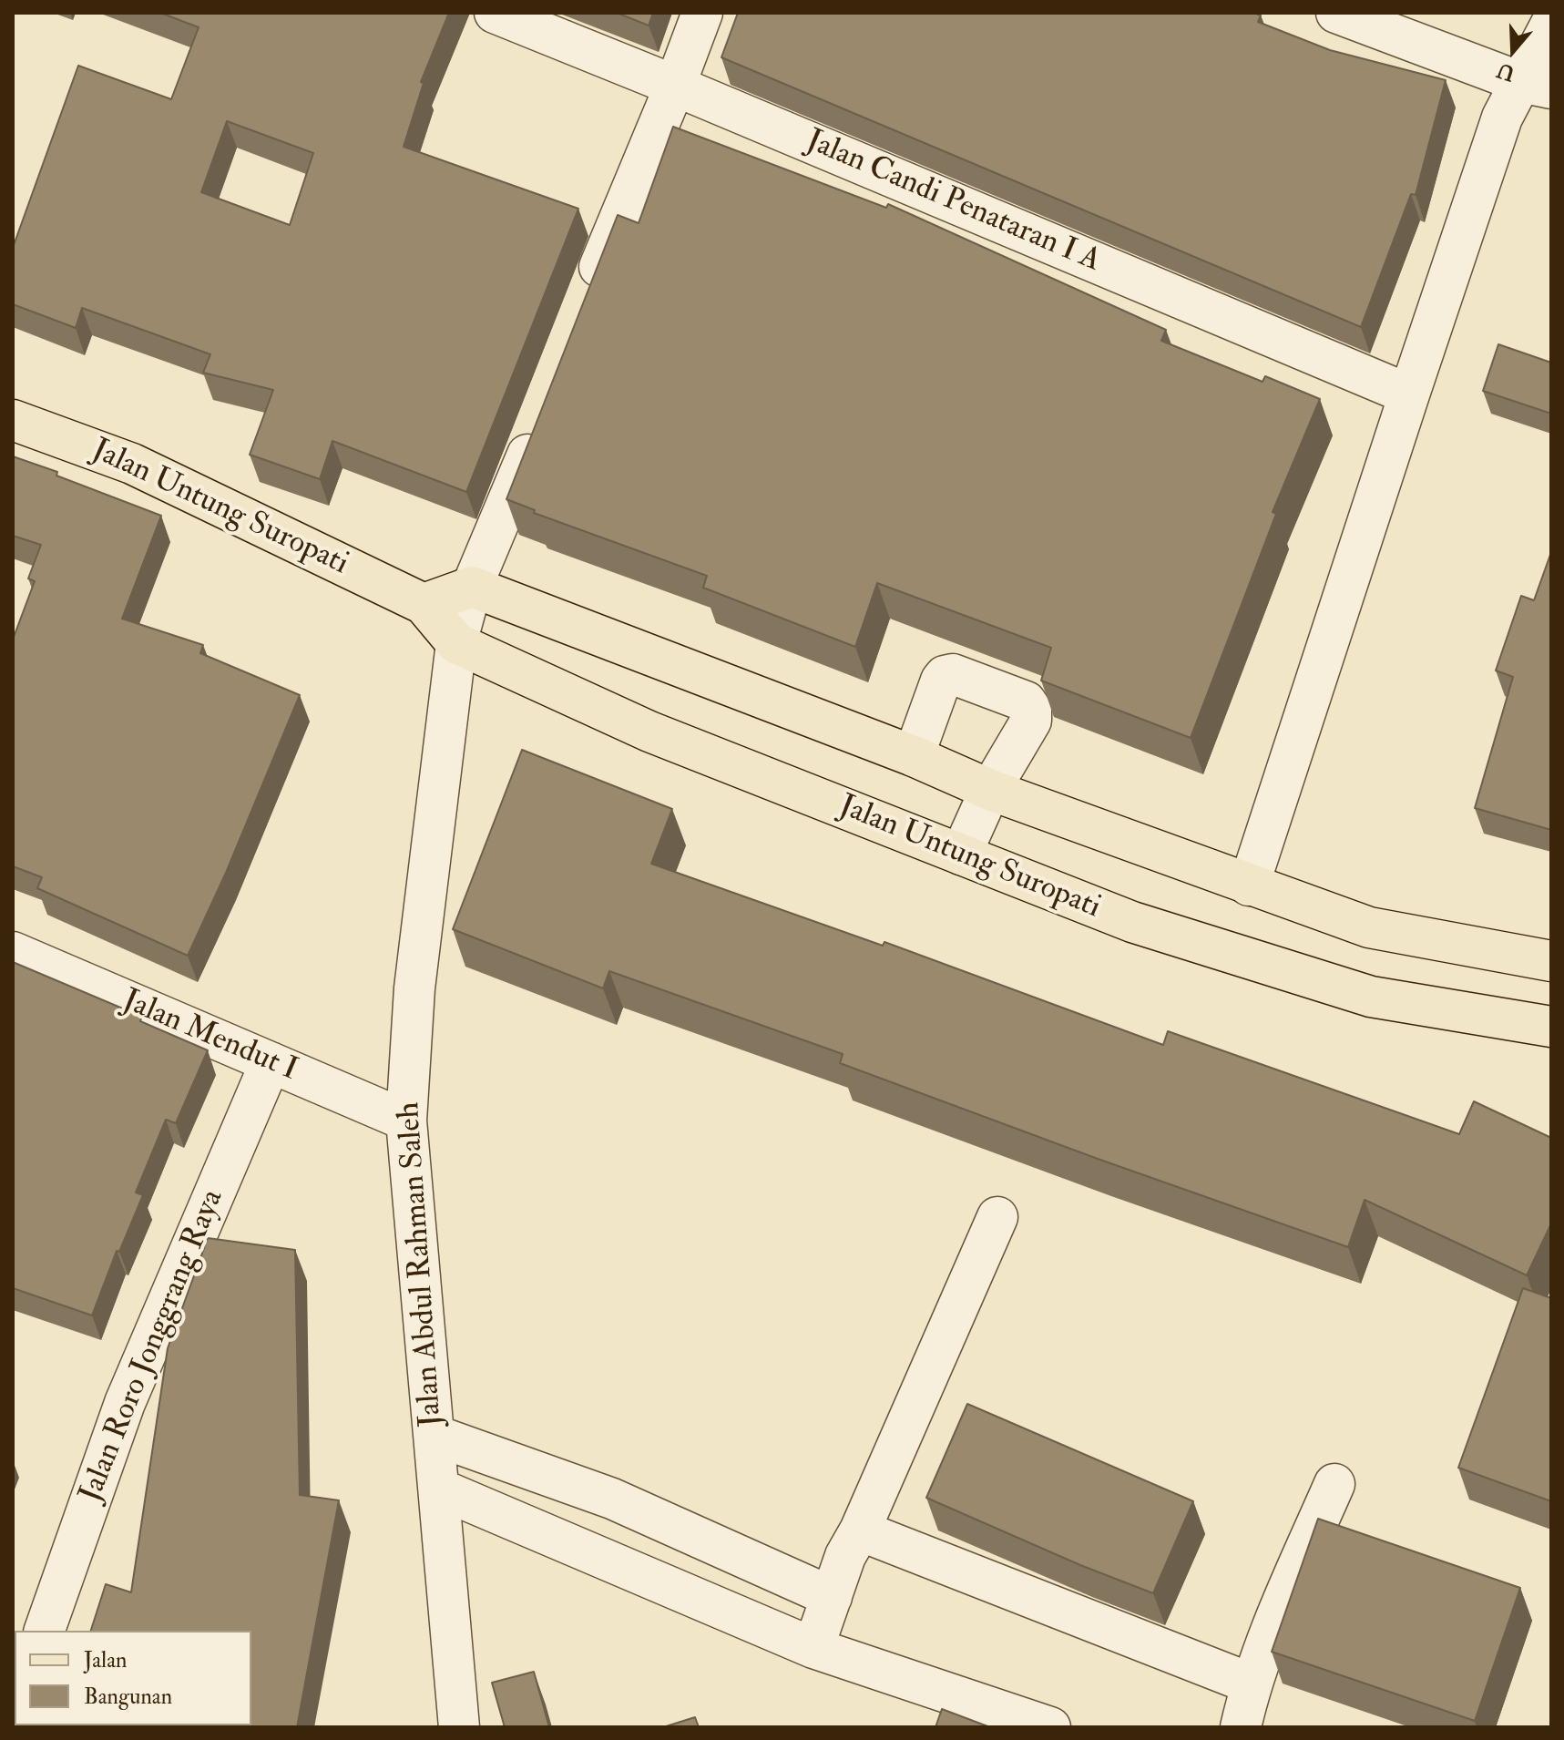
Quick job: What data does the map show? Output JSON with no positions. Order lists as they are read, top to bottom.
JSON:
{
  "streets": {
    "main road": ["Jalan Untung Suropati"],
    "street": [
      "Jalan Candi Penataran I A",
      "Jalan Mendut I",
      "Jalan Abdul Rahman Saleh",
      "Jalan Roro Jonggrang Raya"
    ]
  },
  "crossings": [
    ["Jalan Untung Suropati", "Jalan Abdul Rahman Saleh"],
    ["Jalan Mendut I", "Jalan Abdul Rahman Saleh"],
    ["Jalan Mendut I", "Jalan Roro Jonggrang Raya"]
  ],
  "legend": ["Jalan", "Bangunan"],
  "north": "bottom"
}
